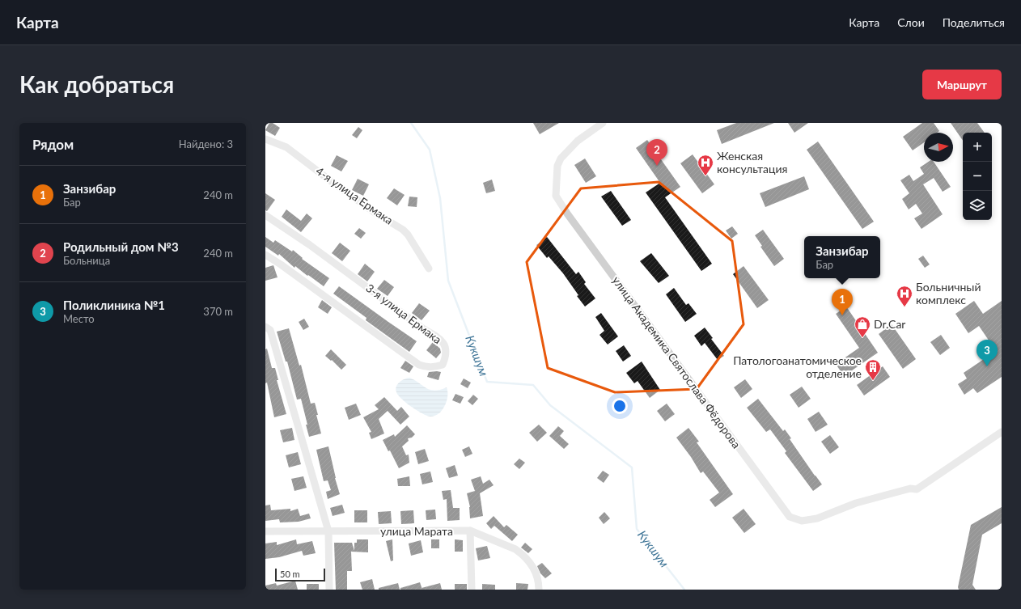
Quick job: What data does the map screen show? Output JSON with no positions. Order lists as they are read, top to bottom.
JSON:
{
  "streets": {
    "street": [
      "4-я улица Ермака",
      "3-я улица Ермака",
      "улица Академика Святослава Фёдорова",
      "улица Марата"
    ]
  },
  "water": ["Кукшум"],
  "places": {
    "hospital": ["Женская консультация", "Больничный комплекс"],
    "shop": ["Dr.Car"],
    "building": ["Патологоанатомическое отделение"]
  },
  "scale_bar": "50 m",
  "north": "right",
  "page": {
    "header": "Карта",
    "nav": ["Карта", "Слои", "Поделиться"],
    "buttons": "Маршрут",
    "title": "Как добраться",
    "heading": ["Рядом", "Найдено: 3"],
    "map_buttons": ["+", "−"],
    "pins": ["2", "1", "3"],
    "list": [
      {
        "mark": "1",
        "name": "Занзибар",
        "note": "Бар",
        "value": "240 m"
      },
      {
        "mark": "2",
        "name": "Родильный дом №3",
        "note": "Больница",
        "value": "240 m"
      },
      {
        "mark": "3",
        "name": "Поликлиника №1",
        "note": "Место",
        "value": "370 m"
      }
    ],
    "popup": ["Занзибар", "Бар"],
    "scale": "50 m"
  }
}
